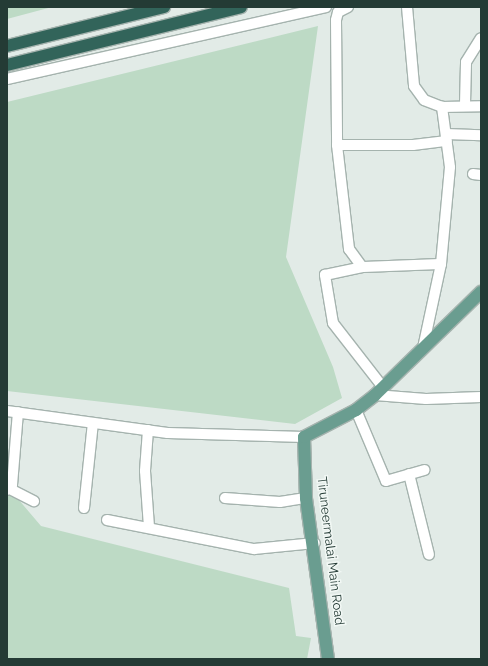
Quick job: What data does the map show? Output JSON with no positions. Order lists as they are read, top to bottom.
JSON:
{
  "streets": {
    "main road": ["Tiruneermalai Main Road"]
  }
}
